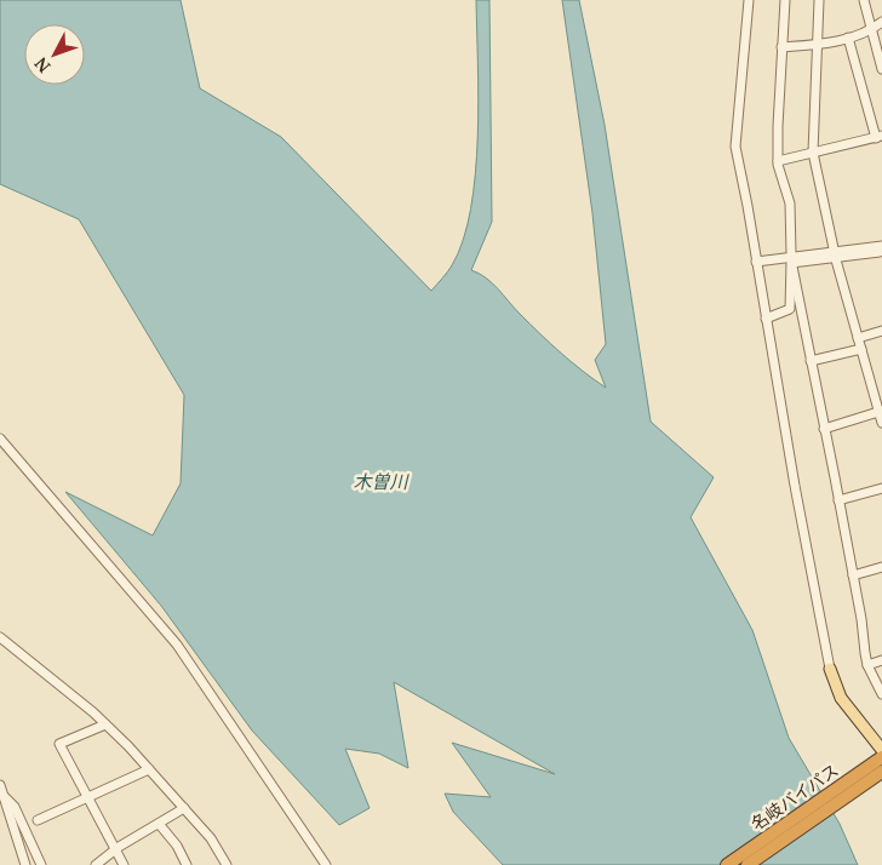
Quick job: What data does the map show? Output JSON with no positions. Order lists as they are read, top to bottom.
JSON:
{
  "streets": {
    "highway": ["名岐バイパス"]
  },
  "water": ["木曽川"],
  "north": "bottom left"
}
